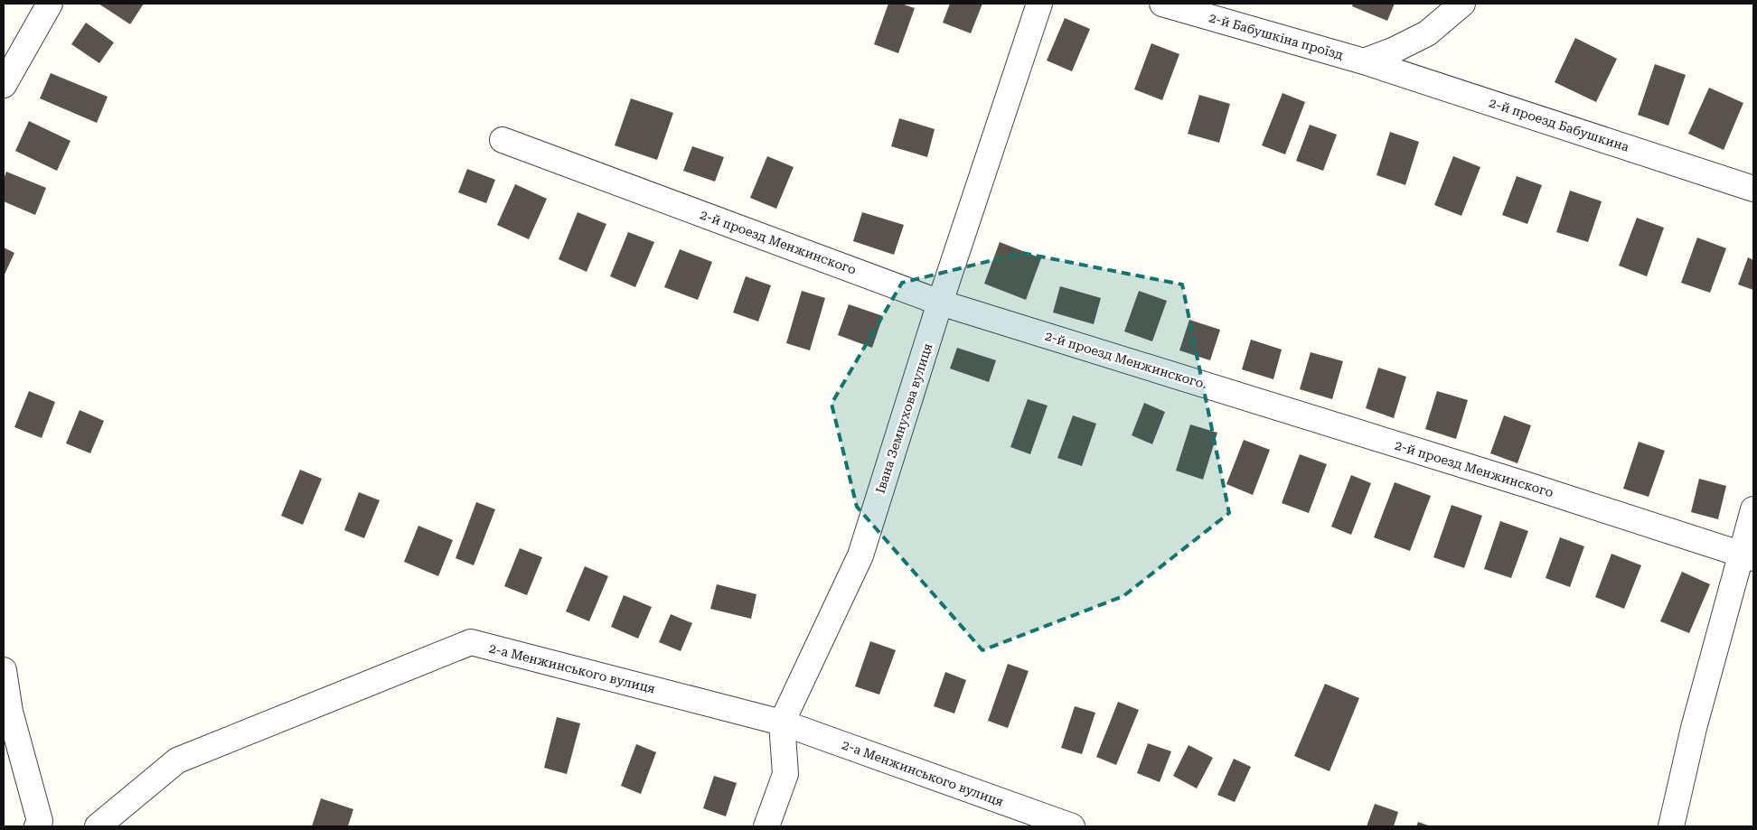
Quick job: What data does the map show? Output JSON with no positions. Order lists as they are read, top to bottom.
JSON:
{
  "streets": {
    "street": [
      "2-й Бабушкіна проїзд",
      "2-й проезд Бабушкина",
      "2-й проезд Менжинского",
      "Івана Земнухова вулиця",
      "2-а Менжинського вулиця"
    ]
  },
  "crossings": [
    ["2-й Бабушкіна проїзд", "2-й проезд Бабушкина"],
    ["2-й проезд Менжинского", "Івана Земнухова вулиця"],
    ["Івана Земнухова вулиця", "2-а Менжинського вулиця"]
  ]
}
